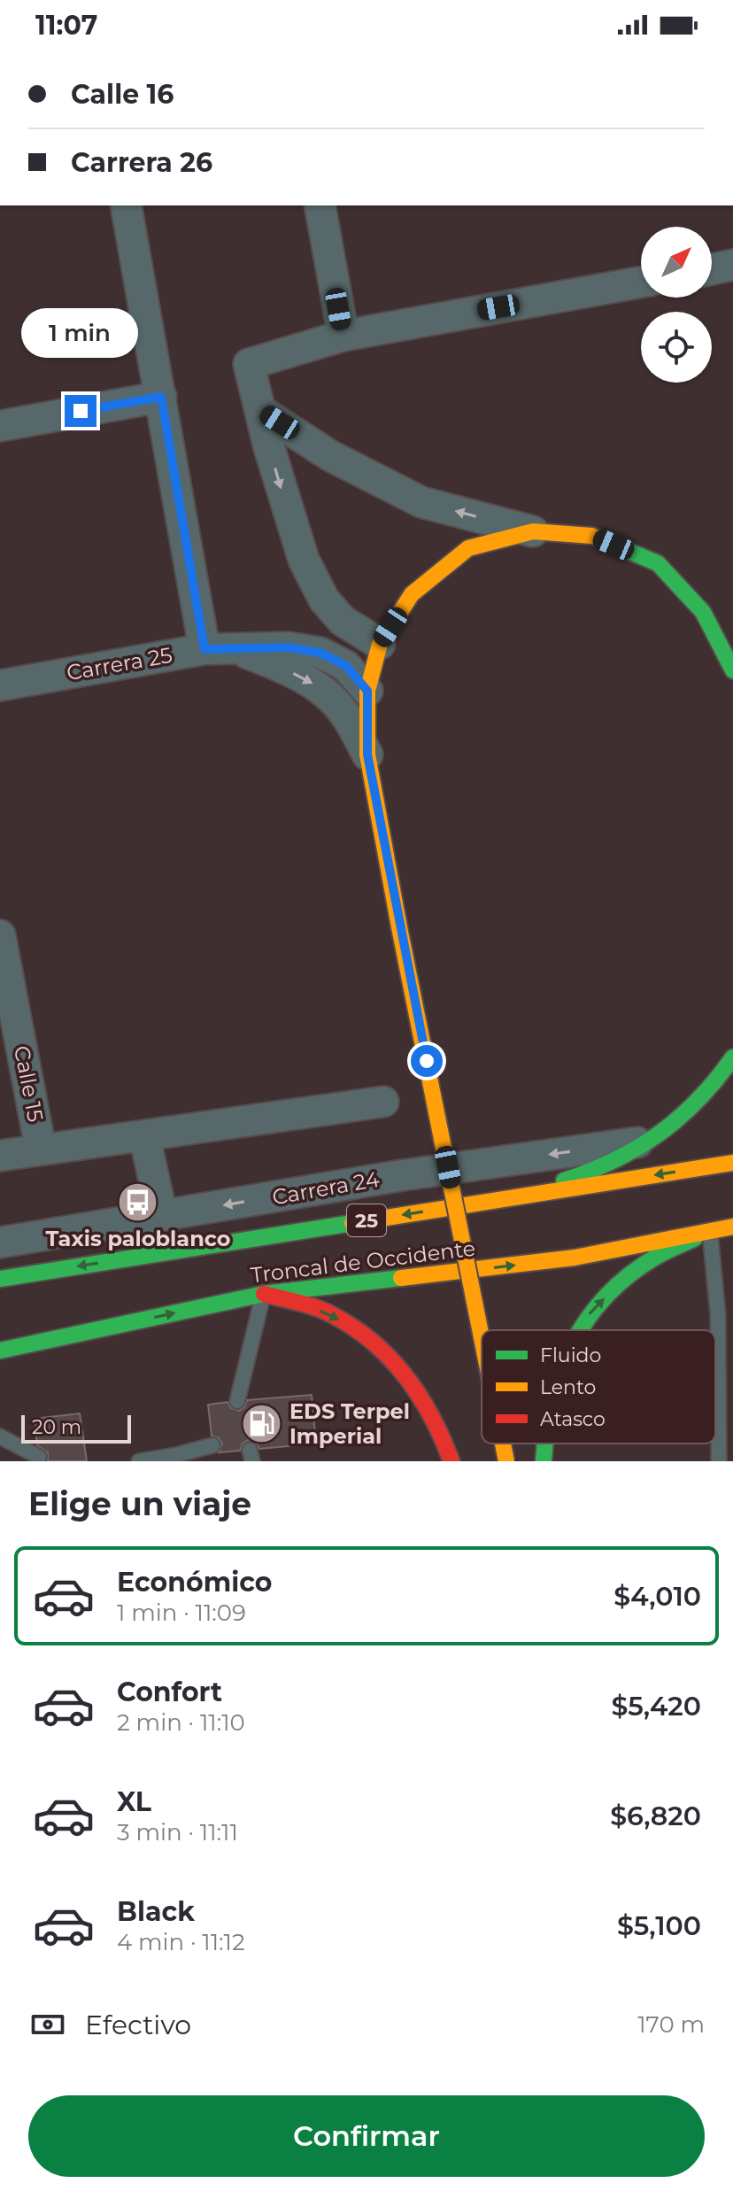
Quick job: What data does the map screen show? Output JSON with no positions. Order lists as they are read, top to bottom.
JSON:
{
  "streets": {
    "main road": ["25", "Troncal de Occidente"],
    "street": ["Carrera 25", "Calle 15", "Carrera 24"]
  },
  "places": {
    "bus stop": ["Taxis paloblanco"],
    "fuel station": ["EDS Terpel Imperial"]
  },
  "legend": ["Fluido", "Lento", "Atasco"],
  "scale_bar": "20 m",
  "north": "top right",
  "page": {
    "status": "11:07",
    "banner": ["Calle 16", "Carrera 26"],
    "bubble": "1 min",
    "scale": "20 m",
    "heading": "Elige un viaje",
    "list": [
      {
        "name": "Económico",
        "note": "1 min · 11:09",
        "value": "$4,010"
      },
      {
        "name": "Confort",
        "note": "2 min · 11:10",
        "value": "$5,420"
      },
      {
        "name": "XL",
        "note": "3 min · 11:11",
        "value": "$6,820"
      },
      {
        "name": "Black",
        "note": "4 min · 11:12",
        "value": "$5,100"
      }
    ],
    "pay": ["Efectivo", "170 m"],
    "buttons": "Confirmar"
  }
}
